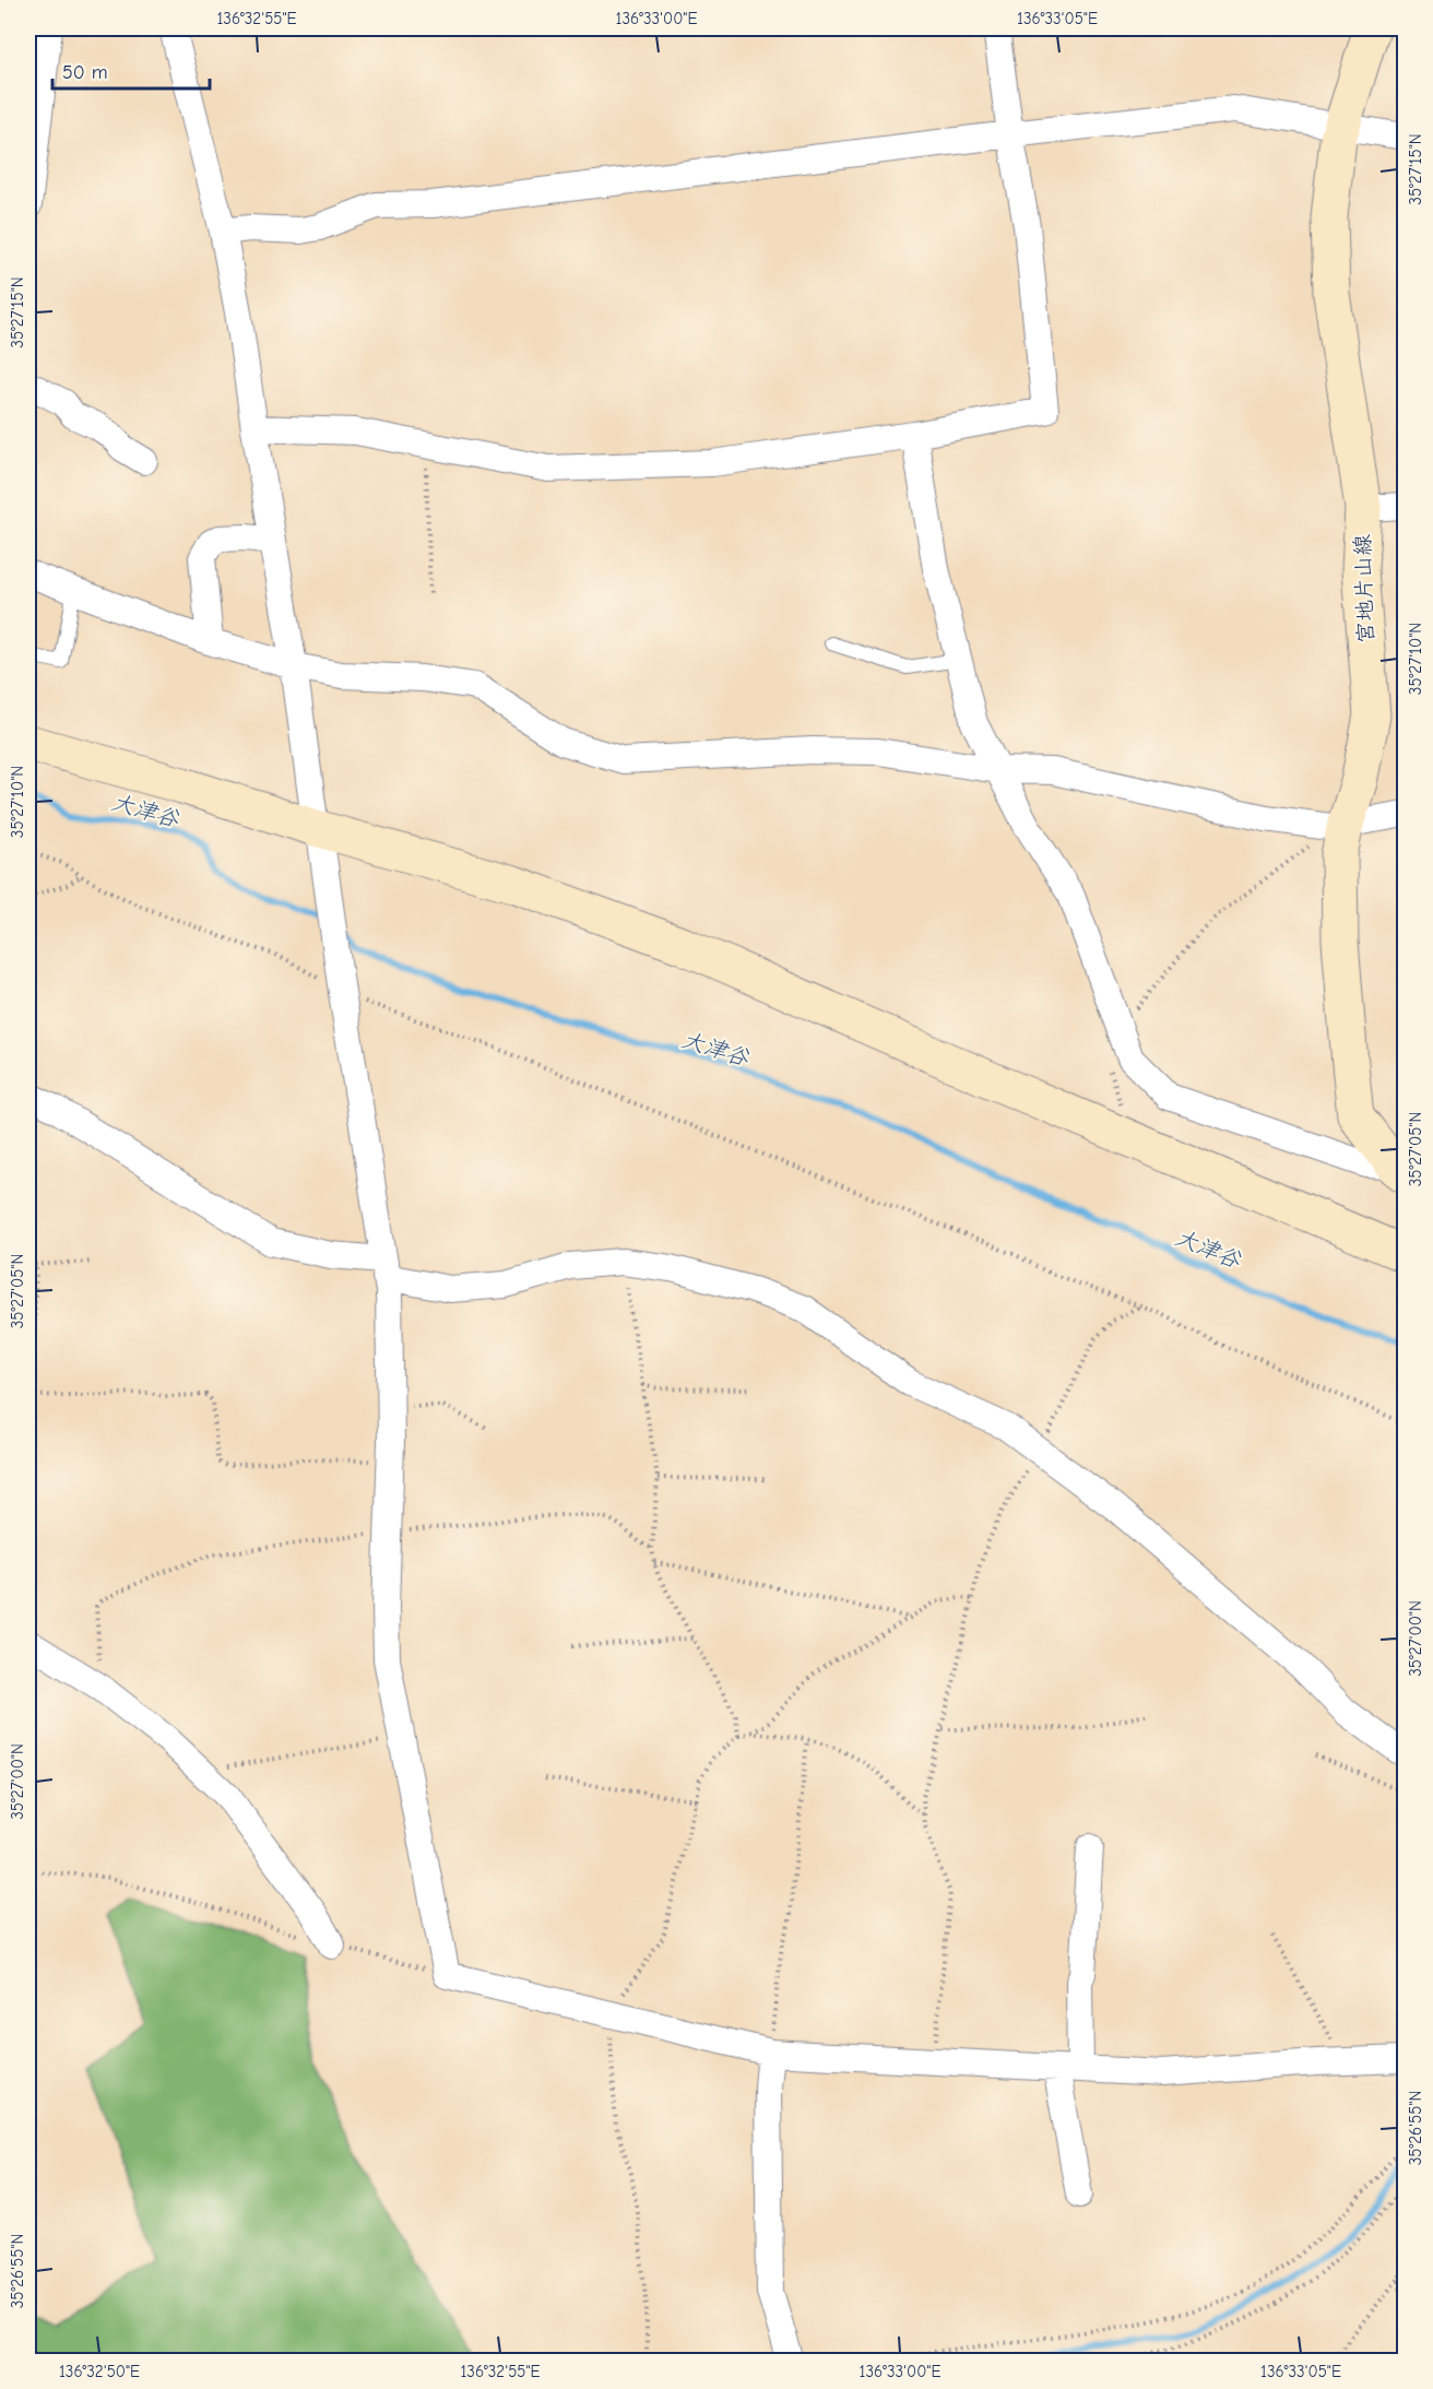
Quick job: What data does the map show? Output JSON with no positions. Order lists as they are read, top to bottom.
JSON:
{
  "streets": {
    "street": ["宮地片山線"]
  },
  "water": ["大津谷"],
  "scale_bar": "50 m",
  "coordinates": [
    "136°32'55\"E",
    "136°33'00\"E",
    "136°33'05\"E",
    "35°27'15\"N",
    "35°27'10\"N",
    "35°27'05\"N",
    "35°27'00\"N",
    "35°26'55\"N",
    "136°32'50\"E"
  ]
}
